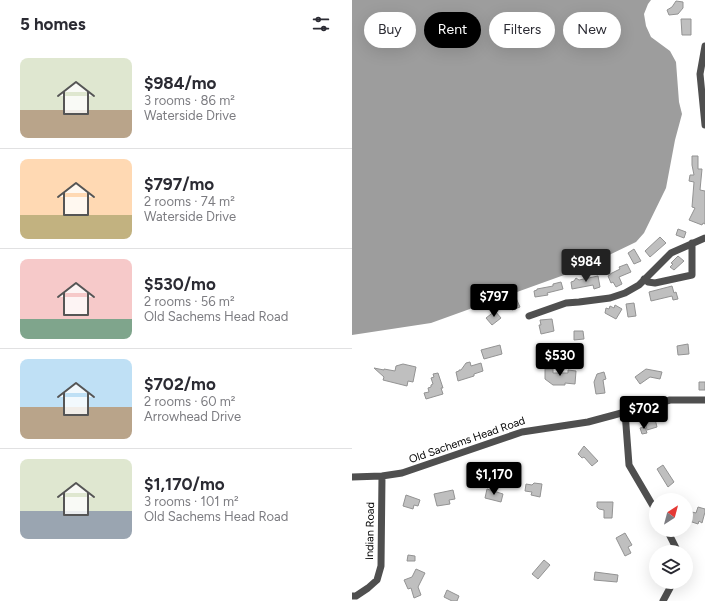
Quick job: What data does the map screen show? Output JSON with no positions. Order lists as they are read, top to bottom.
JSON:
{
  "streets": {
    "street": ["Old Sachems Head Road", "Indian Road"]
  },
  "crossings": [
    ["Old Sachems Head Road", "Indian Road"]
  ],
  "north": "top right",
  "page": {
    "heading": "5 homes",
    "chip": [
      "Buy",
      "Rent",
      "Filters",
      "New"
    ],
    "list": [
      {
        "name": "$984/mo",
        "note": "3 rooms · 86 m² · Waterside Drive"
      },
      {
        "name": "$797/mo",
        "note": "2 rooms · 74 m² · Waterside Drive"
      },
      {
        "name": "$530/mo",
        "note": "2 rooms · 56 m² · Old Sachems Head Road"
      },
      {
        "name": "$702/mo",
        "note": "2 rooms · 60 m² · Arrowhead Drive"
      },
      {
        "name": "$1,170/mo",
        "note": "3 rooms · 101 m² · Old Sachems Head Road"
      }
    ],
    "price": [
      "$984",
      "$797",
      "$530",
      "$702",
      "$1,170"
    ]
  }
}
